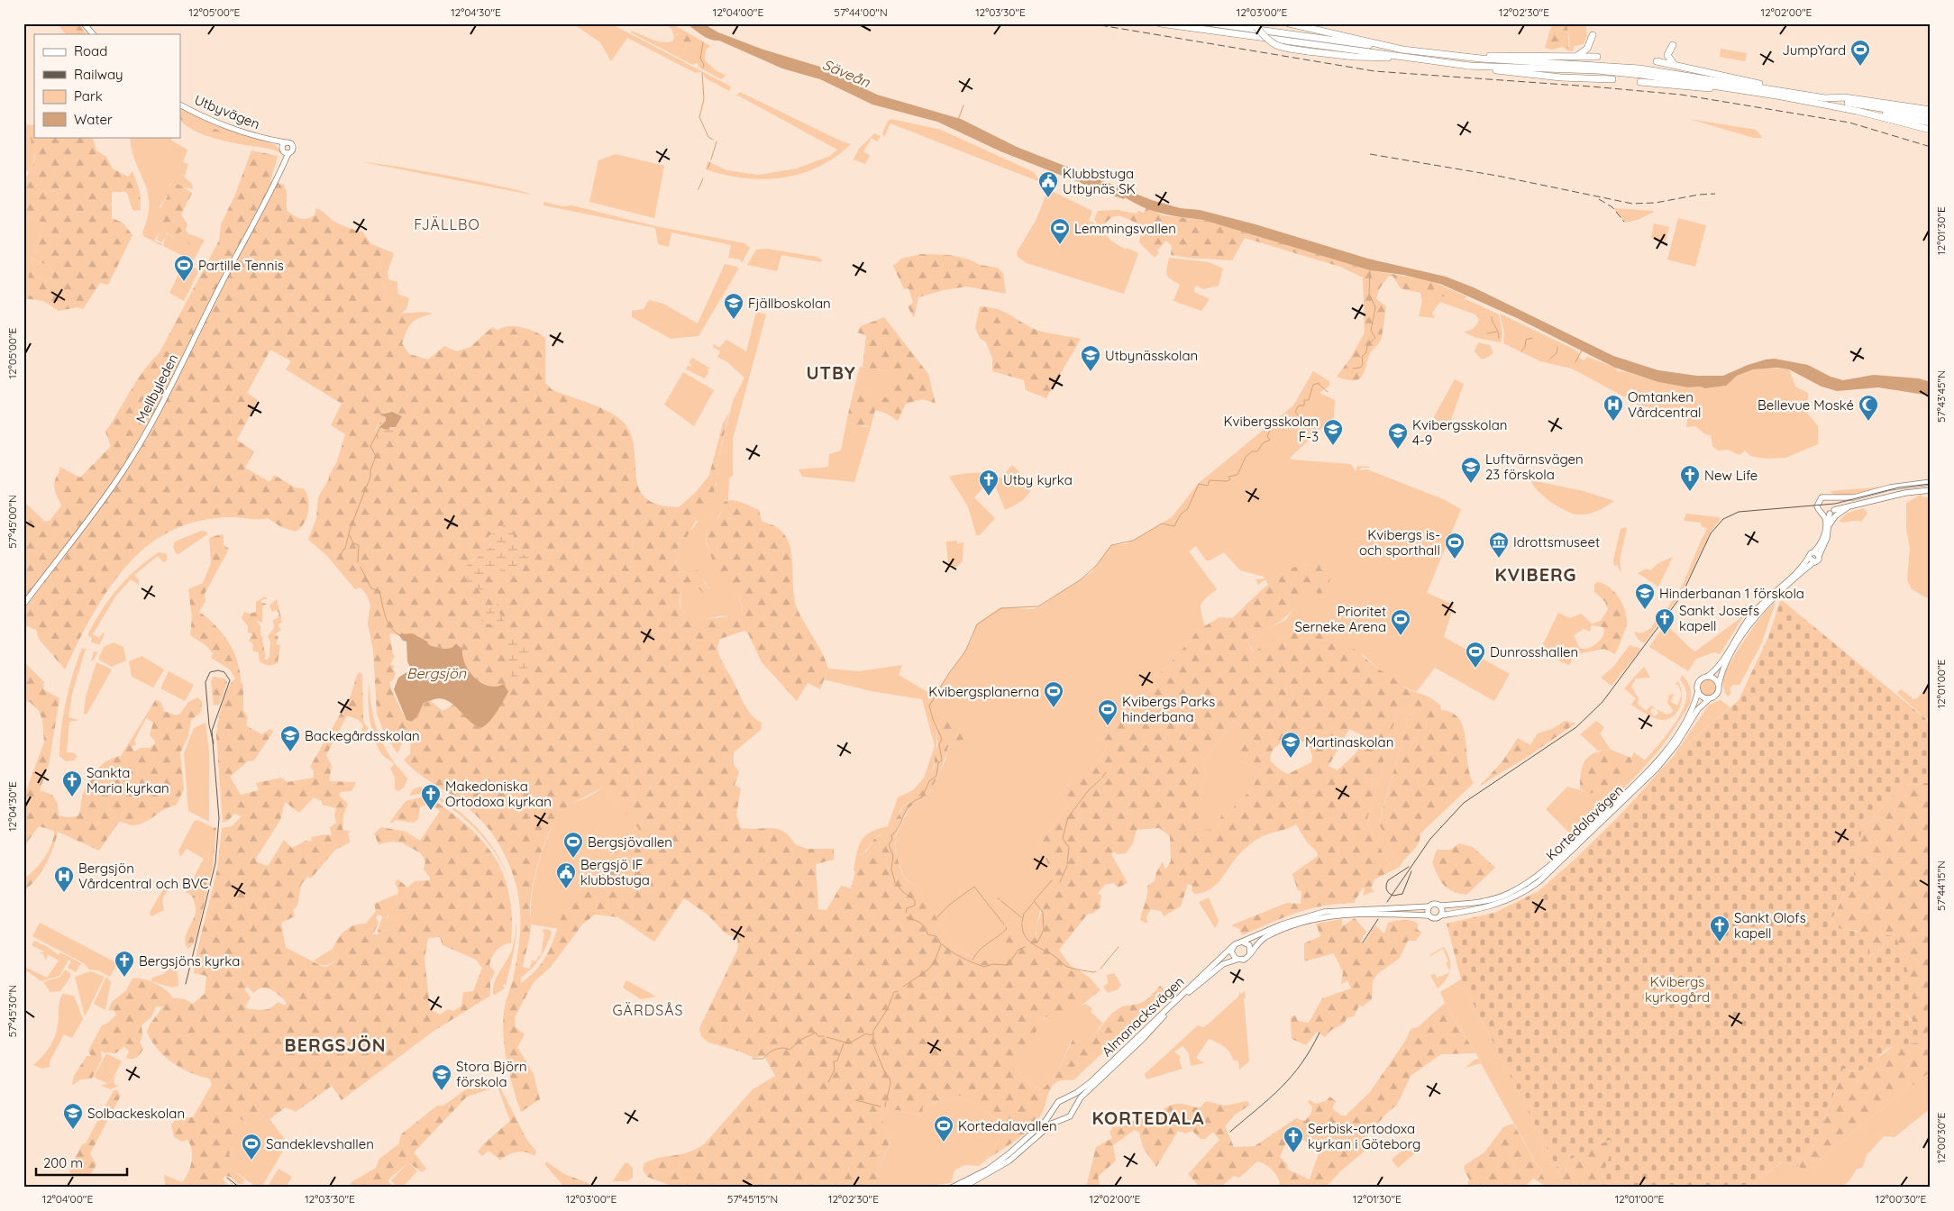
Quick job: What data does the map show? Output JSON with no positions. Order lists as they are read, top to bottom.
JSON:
{
  "streets": {
    "main road": [
      "Utbyvägen",
      "Mellbyleden",
      "Kortedalavägen",
      "Almanacksvägen"
    ]
  },
  "crossings": [
    ["Utbyvägen", "Mellbyleden"],
    ["Kortedalavägen", "Almanacksvägen"]
  ],
  "districts": [
    "FJÄLLBO",
    "UTBY",
    "KVIBERG",
    "GÄRDSÅS",
    "BERGSJÖN",
    "KORTEDALA"
  ],
  "water": ["Säveån", "Bergsjön"],
  "parks": ["Kvibergs kyrkogård"],
  "places": {
    "sports": [
      "JumpYard",
      "Lemmingsvallen",
      "Partille Tennis",
      "Kvibergs is- och sporthall",
      "Prioritet Serneke Arena",
      "Dunrosshallen",
      "Kvibergsplanerna",
      "Kvibergs Parks hinderbana",
      "Bergsjövallen",
      "Kortedalavallen",
      "Sandeklevshallen"
    ],
    "public building": ["Klubbstuga Utbynäs SK", "Bergsjö IF klubbstuga"],
    "school or university": [
      "Fjällboskolan",
      "Utbynässkolan",
      "Kvibergsskolan F-3",
      "Kvibergsskolan 4-9",
      "Luftvärnsvägen 23 förskola",
      "Hinderbanan 1 förskola",
      "Backegårdsskolan",
      "Martinaskolan",
      "Stora Björn förskola",
      "Solbackeskolan"
    ],
    "hospital": ["Omtanken Vårdcentral", "Bergsjön Vårdcentral och BVC"],
    "mosque": ["Bellevue Moské"],
    "church": [
      "New Life",
      "Utby kyrka",
      "Sankt Josefs kapell",
      "Sankta Maria kyrkan",
      "Makedoniska Ortodoxa kyrkan",
      "Sankt Olofs kapell",
      "Bergsjöns kyrka",
      "Serbisk-ortodoxa kyrkan i Göteborg"
    ],
    "museum": ["Idrottsmuseet"]
  },
  "legend": [
    "Road",
    "Railway",
    "Park",
    "Water"
  ],
  "scale_bar": "200 m",
  "coordinates": [
    "12°05'00\"E",
    "12°04'30\"E",
    "12°04'00\"E",
    "57°44'00\"N",
    "12°03'30\"E",
    "12°03'00\"E",
    "12°02'30\"E",
    "12°02'00\"E",
    "12°01'30\"E",
    "57°43'45\"N",
    "57°45'00\"N",
    "12°01'00\"E",
    "57°44'15\"N",
    "57°45'30\"N",
    "12°00'30\"E",
    "57°45'15\"N"
  ]
}
